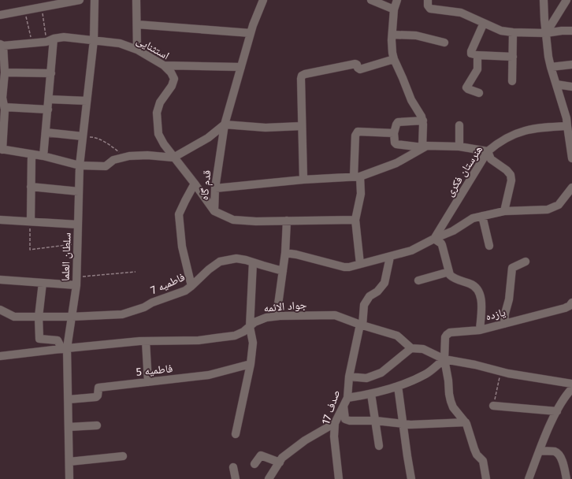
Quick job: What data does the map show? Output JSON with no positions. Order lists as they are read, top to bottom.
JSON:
{
  "streets": {
    "street": [
      "استثنایی",
      "هنرستان فکری",
      "قدم گاه",
      "سلطان العلما",
      "فاطمیه 7",
      "جواد الائمه",
      "یازده",
      "فاطمیه 5",
      "صدف 17"
    ]
  },
  "crossings": [
    ["استثنایی", "قدم گاه"],
    ["استثنایی", "سلطان العلما"],
    ["سلطان العلما", "فاطمیه 7"],
    ["سلطان العلما", "جواد الائمه"],
    ["سلطان العلما", "فاطمیه 5"],
    ["جواد الائمه", "صدف 17"]
  ]
}
